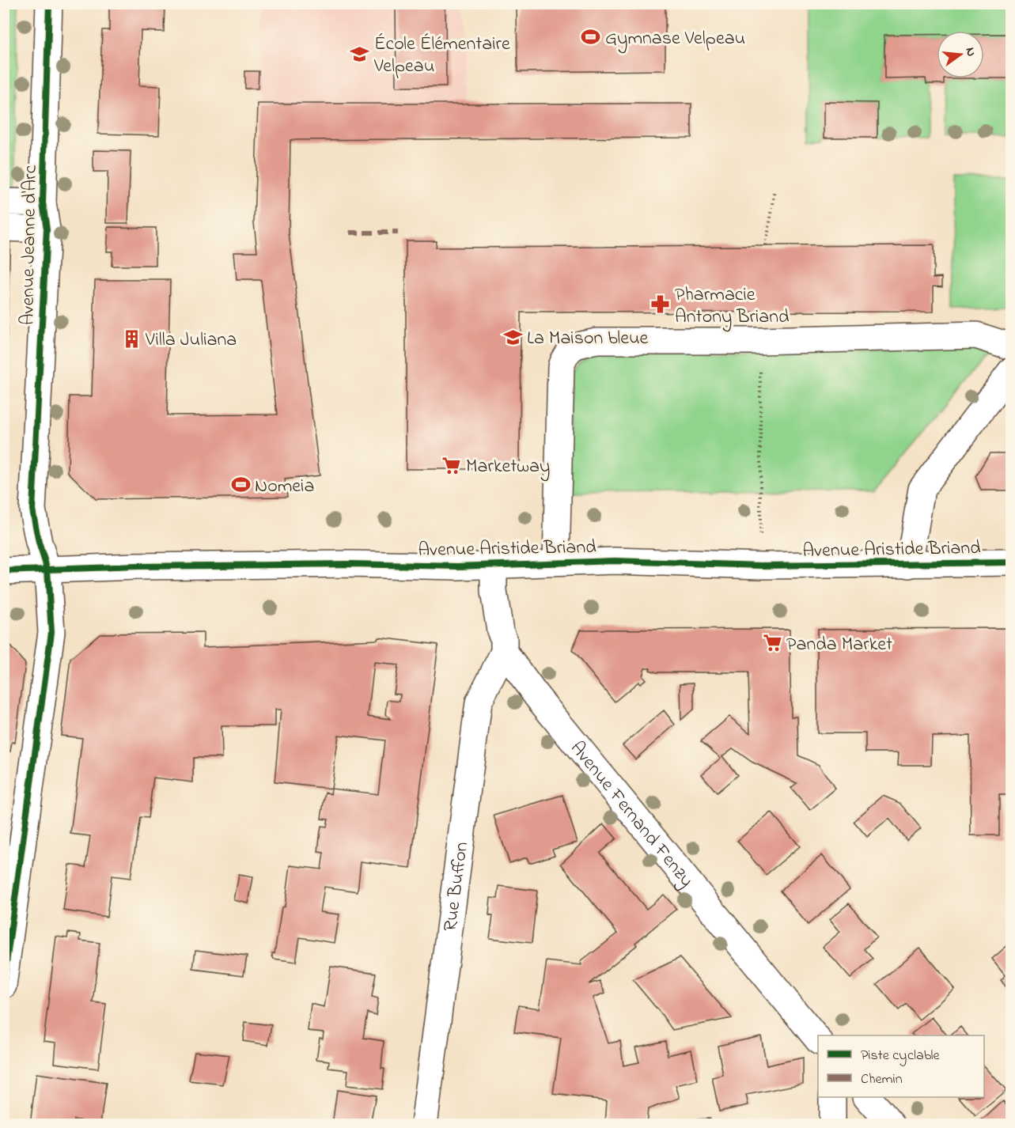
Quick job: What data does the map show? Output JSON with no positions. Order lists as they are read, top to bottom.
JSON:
{
  "streets": {
    "street": [
      "Avenue Jeanne d'Arc",
      "Avenue Aristide Briand",
      "Avenue Fernand Fenzy",
      "Rue Buffon"
    ]
  },
  "crossings": [
    ["Avenue Jeanne d'Arc", "Avenue Aristide Briand"],
    ["Avenue Aristide Briand", "Avenue Fernand Fenzy"],
    ["Avenue Fernand Fenzy", "Rue Buffon"]
  ],
  "places": {
    "sports": ["Gymnase Velpeau", "Nomeia"],
    "school or university": ["École Élémentaire Velpeau", "La Maison bleue"],
    "pharmacy": ["Pharmacie Antony Briand"],
    "building": ["Villa Juliana"],
    "supermarket": ["Marketway", "Panda Market"]
  },
  "legend": ["Piste cyclable", "Chemin"],
  "north": "right"
}
